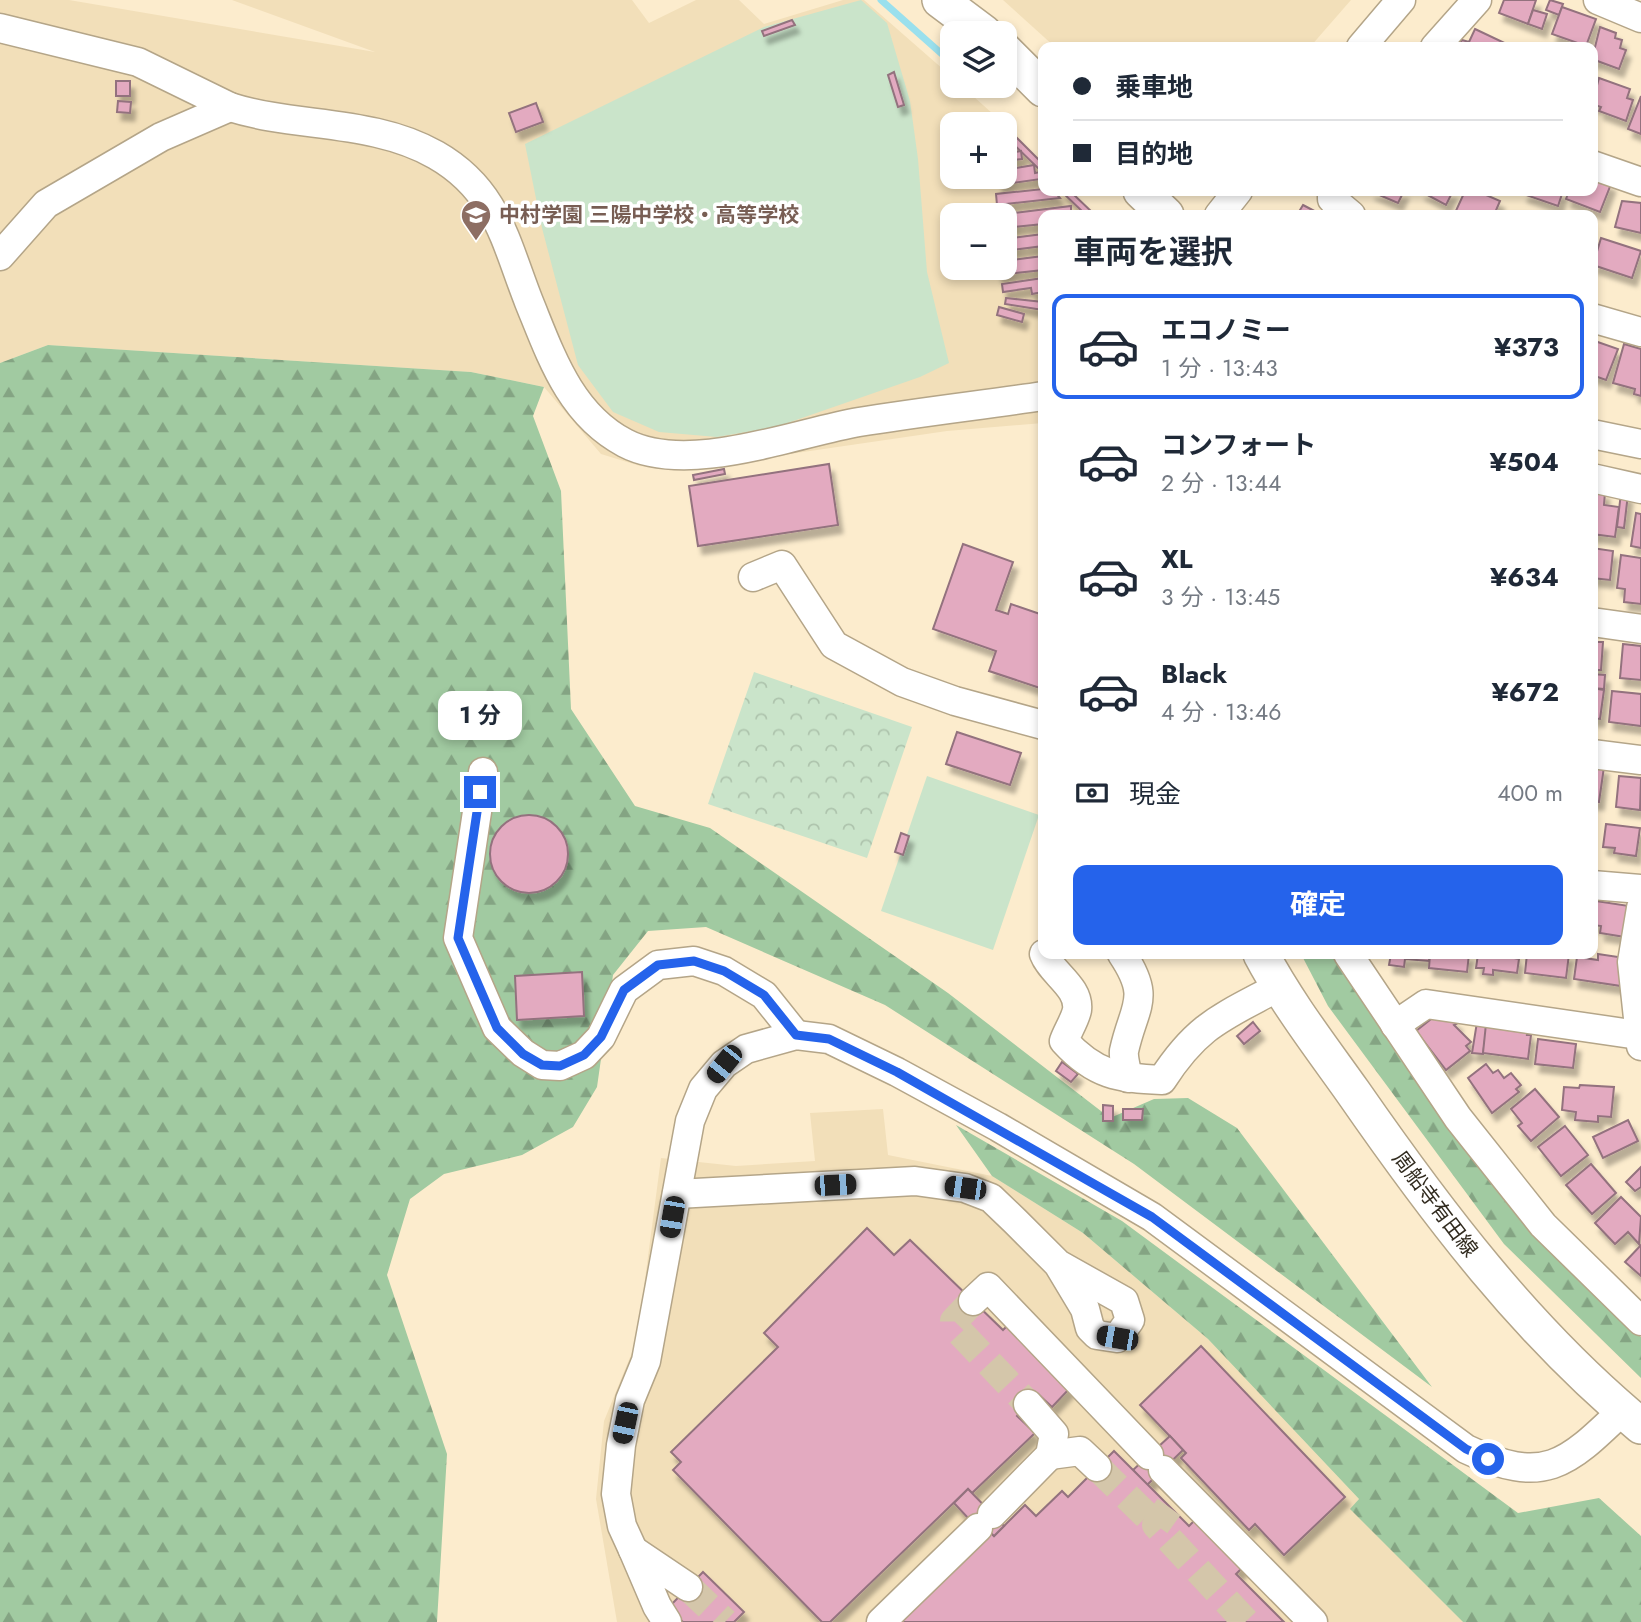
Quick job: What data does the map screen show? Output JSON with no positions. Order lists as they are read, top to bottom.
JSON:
{
  "streets": {
    "main road": ["周船寺有田線"]
  },
  "places": {
    "school or university": ["中村学園 三陽中学校・高等学校"]
  },
  "page": {
    "map_buttons": ["+", "−"],
    "banner": ["乗車地", "目的地"],
    "heading": "車両を選択",
    "list": [
      {
        "name": "エコノミー",
        "note": "1 分 · 13:43",
        "value": "¥373"
      },
      {
        "name": "コンフォート",
        "note": "2 分 · 13:44",
        "value": "¥504"
      },
      {
        "name": "XL",
        "note": "3 分 · 13:45",
        "value": "¥634"
      },
      {
        "name": "Black",
        "note": "4 分 · 13:46",
        "value": "¥672"
      }
    ],
    "bubble": "1 分",
    "pay": ["現金", "400 m"],
    "buttons": "確定"
  }
}
